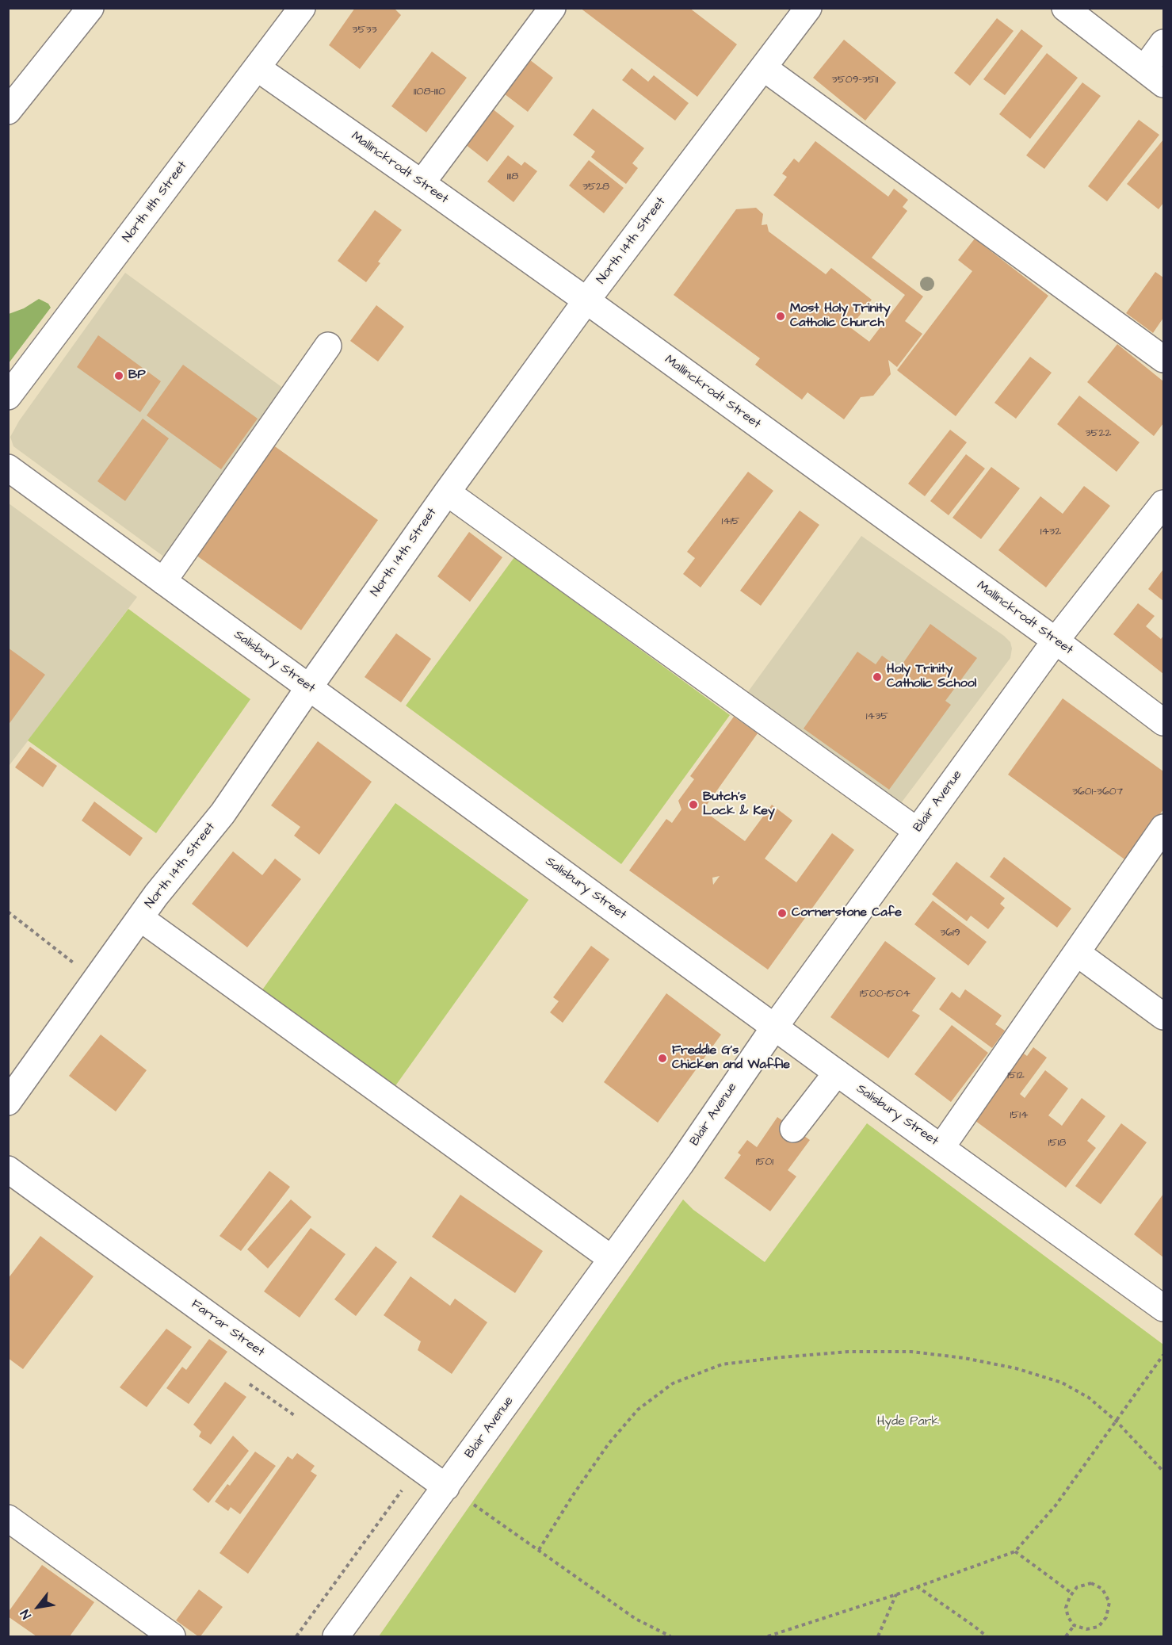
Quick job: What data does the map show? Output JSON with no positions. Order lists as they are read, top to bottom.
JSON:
{
  "streets": {
    "main road": [
      "Mallinckrodt Street",
      "North 11th Street",
      "North 14th Street",
      "Salisbury Street",
      "Blair Avenue",
      "Farrar Street"
    ]
  },
  "crossings": [
    ["Mallinckrodt Street", "North 11th Street"],
    ["Mallinckrodt Street", "North 14th Street"],
    ["Mallinckrodt Street", "Blair Avenue"],
    ["North 14th Street", "Salisbury Street"],
    ["Salisbury Street", "Blair Avenue"],
    ["Blair Avenue", "Farrar Street"]
  ],
  "parks": ["Hyde Park"],
  "places": [
    "Most Holy Trinity Catholic Church",
    "BP",
    "Holy Trinity Catholic School",
    "Butch's Lock & Key",
    "Cornerstone Cafe",
    "Freddie G's Chicken and Waffle"
  ],
  "house_numbers": [
    "3533",
    "3509-3511",
    "1108-1110",
    "1118",
    "3528",
    "3522",
    "1415",
    "1432",
    "1435",
    "3601-3607",
    "3619",
    "1500-1504",
    "1512",
    "1514",
    "1518",
    "1501"
  ],
  "north": "bottom left"
}
